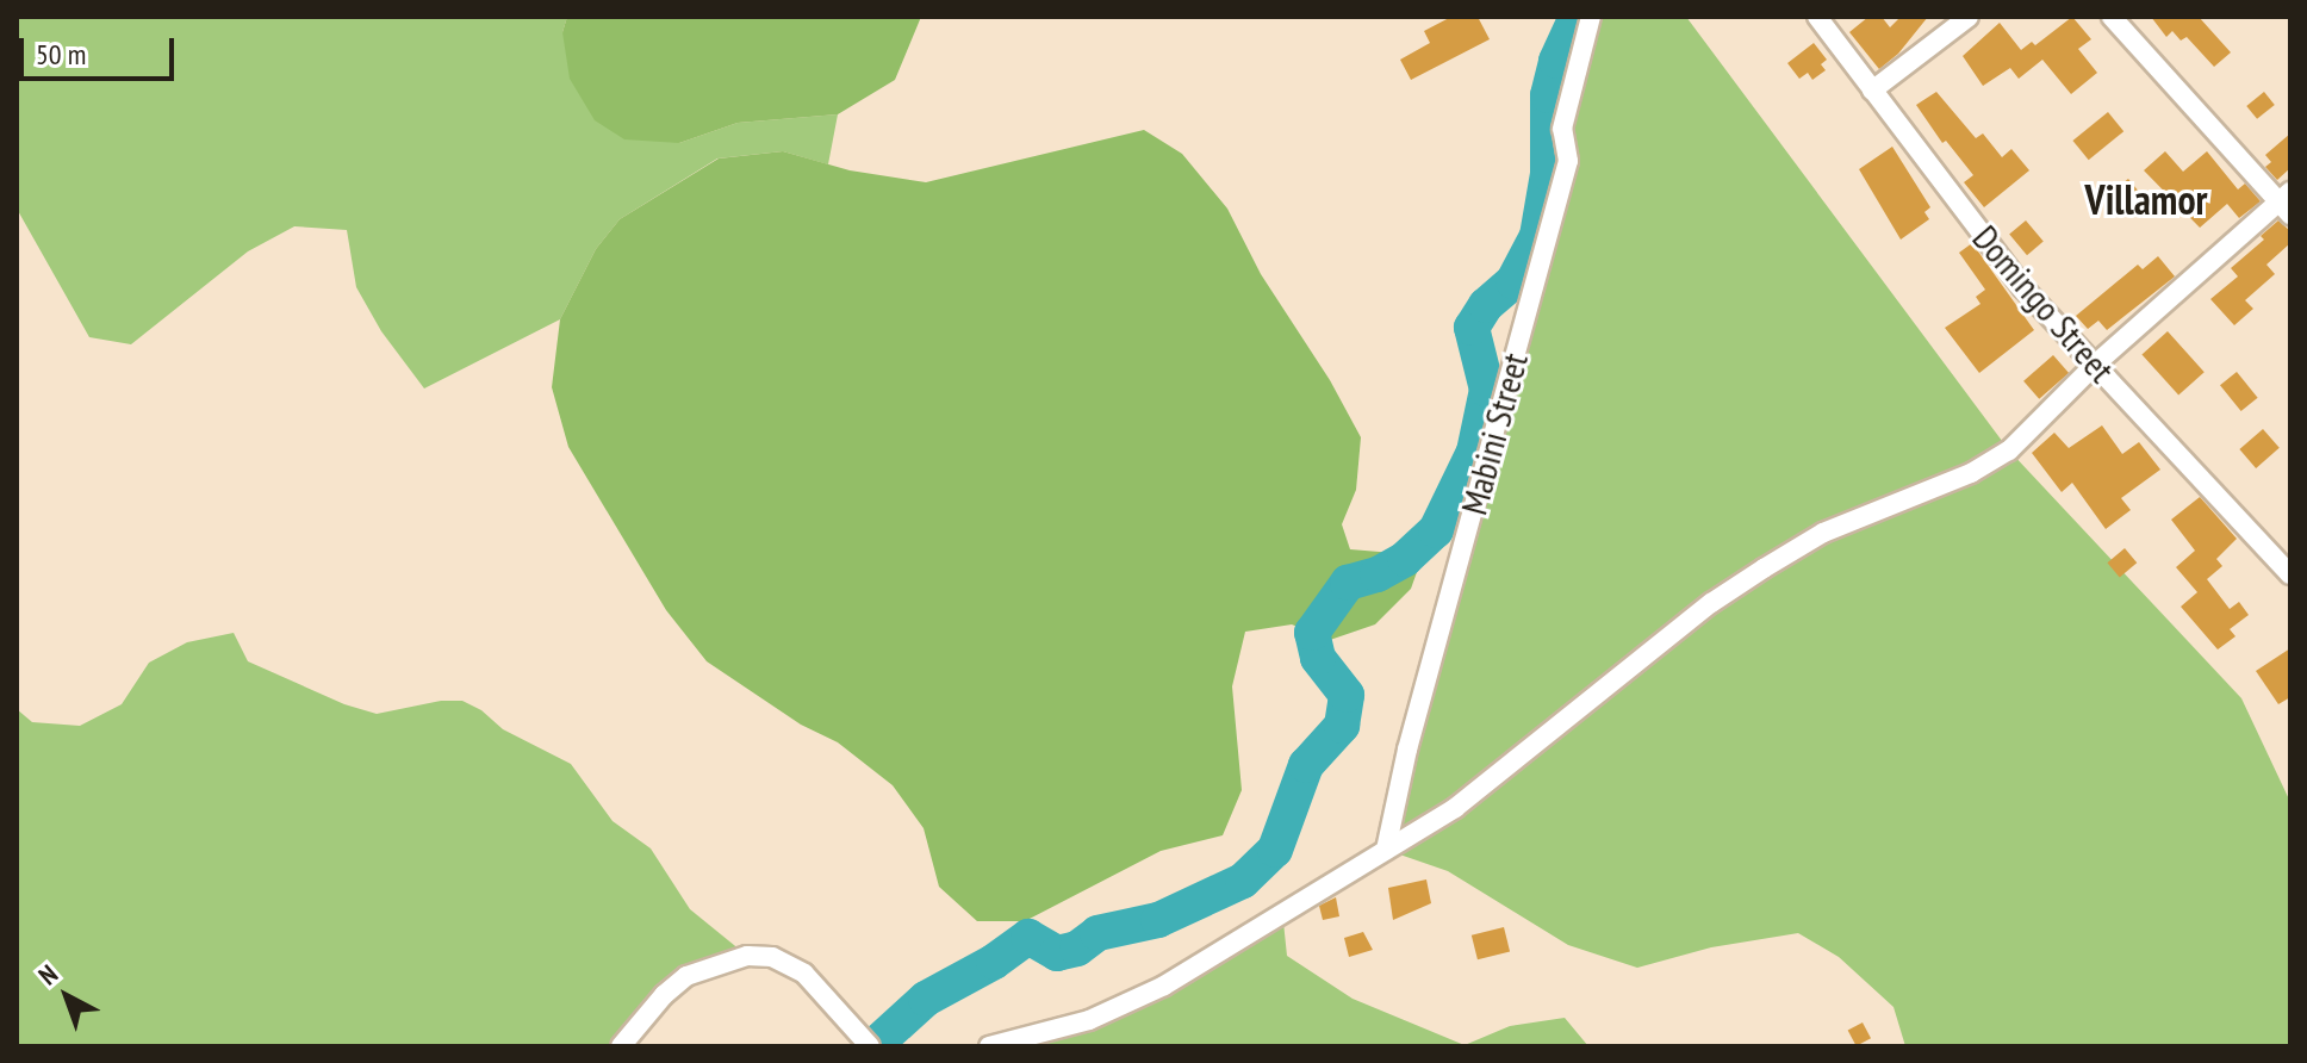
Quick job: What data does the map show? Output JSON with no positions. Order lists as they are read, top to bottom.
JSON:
{
  "streets": {
    "street": ["Domingo Street", "Mabini Street"]
  },
  "districts": ["Villamor"],
  "scale_bar": "50 m",
  "north": "top left"
}
